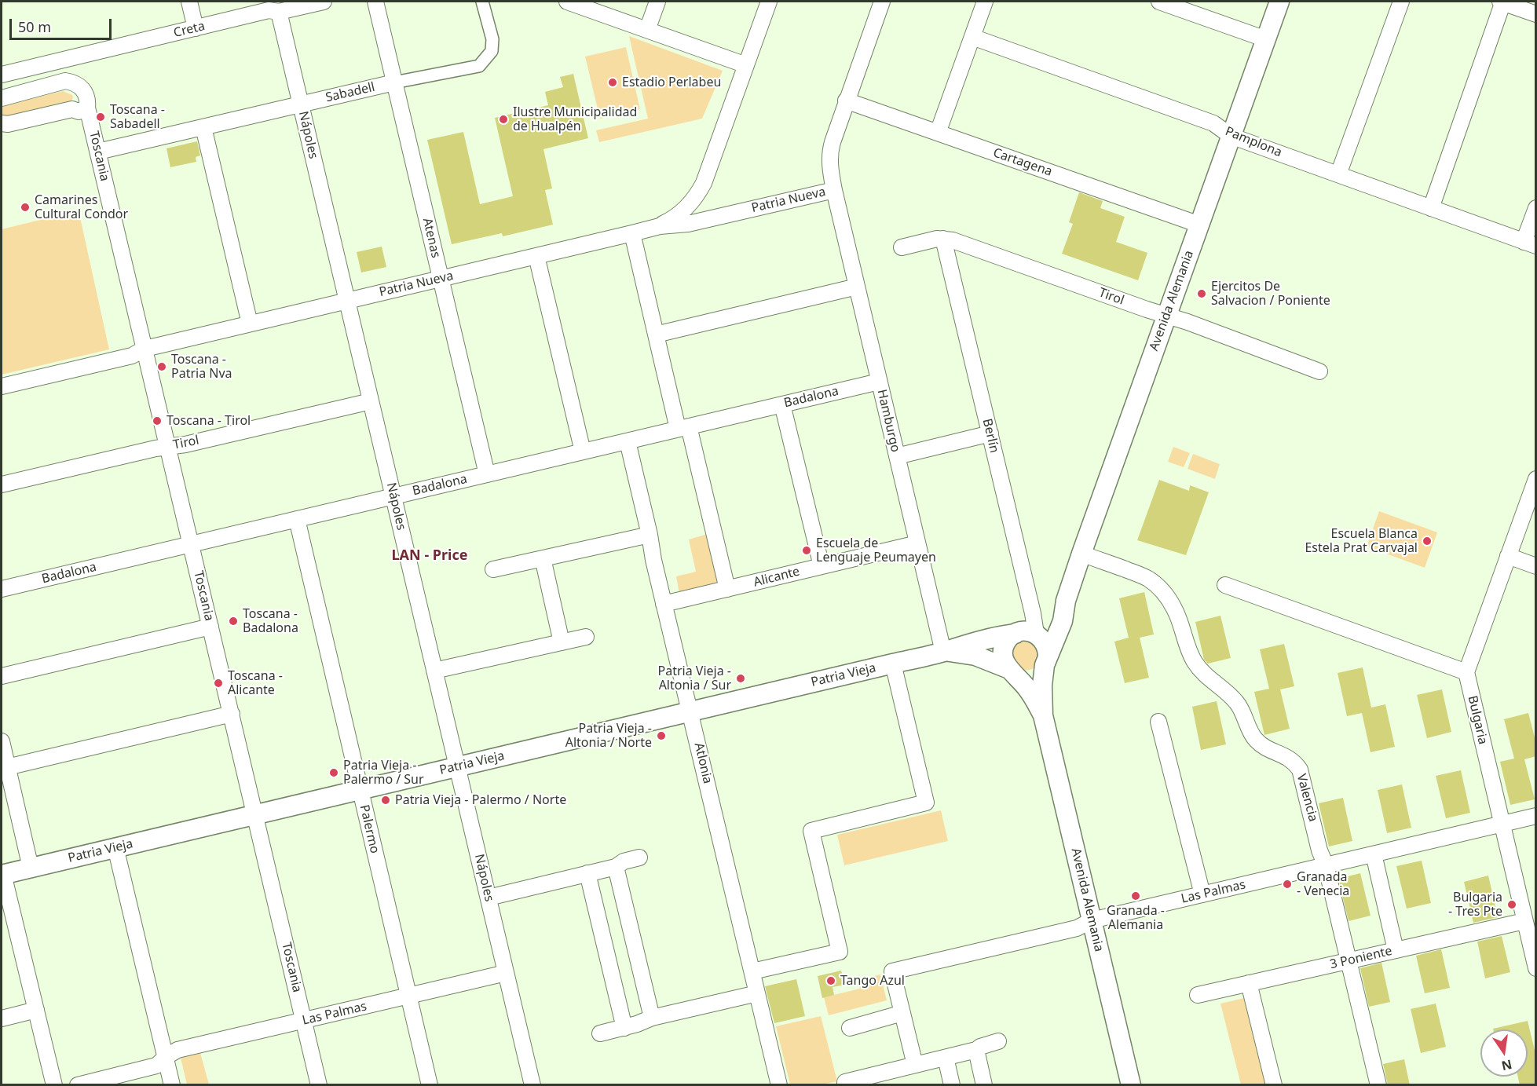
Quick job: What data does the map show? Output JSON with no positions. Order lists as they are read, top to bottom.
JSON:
{
  "streets": {
    "street": [
      "Creta",
      "Sabadell",
      "Nápoles",
      "Pamplona",
      "Toscania",
      "Cartagena",
      "Patria Nueva",
      "Atenas",
      "Tirol",
      "Avenida Alemania",
      "Badalona",
      "Hamburgo",
      "Berlín",
      "Alicante",
      "Patria Vieja",
      "Bulgaria",
      "Atlonia",
      "Valencia",
      "Palermo",
      "Las Palmas",
      "3 Poniente"
    ]
  },
  "crossings": [
    ["Creta", "Nápoles"],
    ["Sabadell", "Nápoles"],
    ["Sabadell", "Toscania"],
    ["Sabadell", "Atenas"],
    ["Nápoles", "Patria Nueva"],
    ["Nápoles", "Tirol"],
    ["Nápoles", "Badalona"],
    ["Nápoles", "Patria Vieja"],
    ["Nápoles", "Las Palmas"],
    ["Pamplona", "Avenida Alemania"],
    ["Toscania", "Patria Nueva"],
    ["Toscania", "Tirol"],
    ["Toscania", "Badalona"],
    ["Toscania", "Patria Vieja"],
    ["Toscania", "Las Palmas"],
    ["Cartagena", "Avenida Alemania"],
    ["Patria Nueva", "Atenas"],
    ["Patria Nueva", "Hamburgo"],
    ["Atenas", "Badalona"],
    ["Tirol", "Avenida Alemania"],
    ["Tirol", "Berlín"],
    ["Avenida Alemania", "Berlín"],
    ["Avenida Alemania", "Patria Vieja"],
    ["Avenida Alemania", "Valencia"],
    ["Avenida Alemania", "Las Palmas"],
    ["Badalona", "Hamburgo"],
    ["Badalona", "Atlonia"],
    ["Badalona", "Palermo"],
    ["Hamburgo", "Alicante"],
    ["Hamburgo", "Patria Vieja"],
    ["Berlín", "Patria Vieja"],
    ["Alicante", "Atlonia"],
    ["Patria Vieja", "Atlonia"],
    ["Patria Vieja", "Palermo"],
    ["Bulgaria", "Las Palmas"],
    ["Bulgaria", "3 Poniente"],
    ["Valencia", "Las Palmas"],
    ["Valencia", "3 Poniente"],
    ["Palermo", "Las Palmas"]
  ],
  "districts": ["LAN - Price"],
  "places": [
    "Estadio Perlabeu",
    "Toscana - Sabadell",
    "Ilustre Municipalidad de Hualpén",
    "Camarines Cultural Condor",
    "Ejercitos De Salvacion / Poniente",
    "Toscana - Patria Nva",
    "Toscana - Tirol",
    "Escuela Blanca Estela Prat Carvajal",
    "Escuela de Lenguaje Peumayen",
    "Toscana - Badalona",
    "Patria Vieja - Altonia / Sur",
    "Toscana - Alicante",
    "Patria Vieja - Altonia / Norte",
    "Patria Vieja - Palermo / Sur",
    "Patria Vieja - Palermo / Norte",
    "Granada - Venecia",
    "Granada - Alemania",
    "Bulgaria - Tres Pte",
    "Tango Azul"
  ],
  "scale_bar": "50 m",
  "north": "bottom"
}
